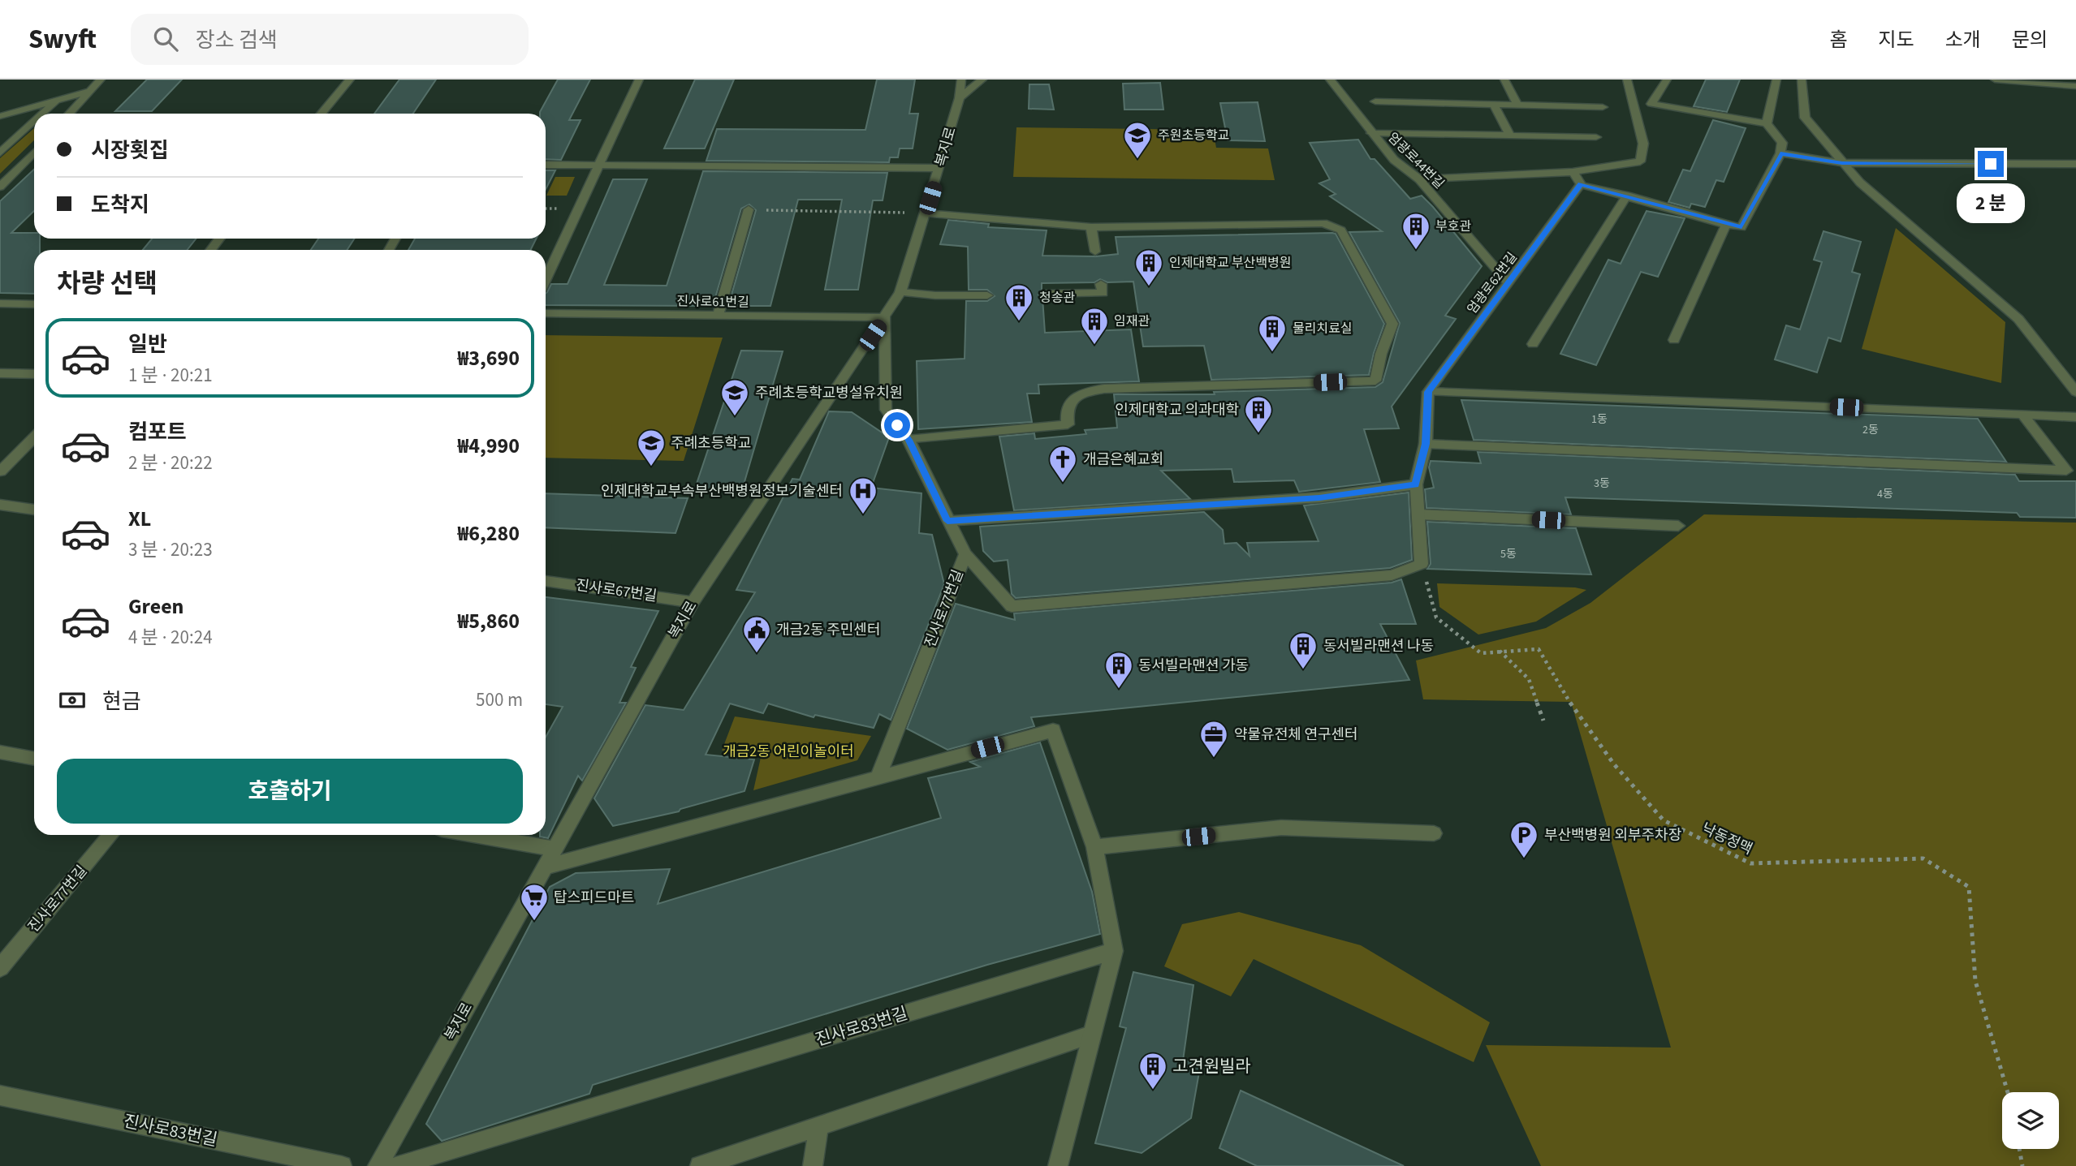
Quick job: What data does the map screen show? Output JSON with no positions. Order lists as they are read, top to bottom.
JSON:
{
  "streets": {
    "street": [
      "복지로",
      "엄광로44번길",
      "엄광로62번길",
      "진사로61번길",
      "진사로67번길",
      "진사로77번길",
      "진사로83번길"
    ],
    "path": ["낙동정맥"]
  },
  "crossings": [
    ["복지로", "진사로61번길"],
    ["복지로", "진사로67번길"],
    ["복지로", "진사로77번길"],
    ["엄광로44번길", "엄광로62번길"],
    ["진사로61번길", "진사로77번길"]
  ],
  "parks": ["개금2동 어린이놀이터"],
  "places": {
    "school or university": ["주원초등학교", "주례초등학교병설유치원", "주례초등학교"],
    "building": [
      "부호관",
      "인제대학교 부산백병원",
      "청송관",
      "임재관",
      "물리치료실",
      "인제대학교 의과대학",
      "동서빌라맨션 나동",
      "동서빌라맨션 가동",
      "고견원빌라"
    ],
    "church": ["개금은혜교회"],
    "hospital": ["인제대학교부속부산백병원정보기술센터"],
    "public building": ["개금2동 주민센터"],
    "office": ["약물유전체 연구센터"],
    "parking": ["부산백병원 외부주차장"],
    "supermarket": ["탑스피드마트"]
  },
  "house_numbers": [
    "1동",
    "2동",
    "3동",
    "4동",
    "5동"
  ],
  "page": {
    "header": "Swyft",
    "search": "장소 검색",
    "nav": [
      "홈",
      "지도",
      "소개",
      "문의"
    ],
    "banner": ["시장횟집", "도착지"],
    "bubble": "2 분",
    "heading": "차량 선택",
    "list": [
      {
        "name": "일반",
        "note": "1 분 · 20:21",
        "value": "₩3,690"
      },
      {
        "name": "컴포트",
        "note": "2 분 · 20:22",
        "value": "₩4,990"
      },
      {
        "name": "XL",
        "note": "3 분 · 20:23",
        "value": "₩6,280"
      },
      {
        "name": "Green",
        "note": "4 분 · 20:24",
        "value": "₩5,860"
      }
    ],
    "pay": ["현금", "500 m"],
    "buttons": "호출하기"
  }
}
